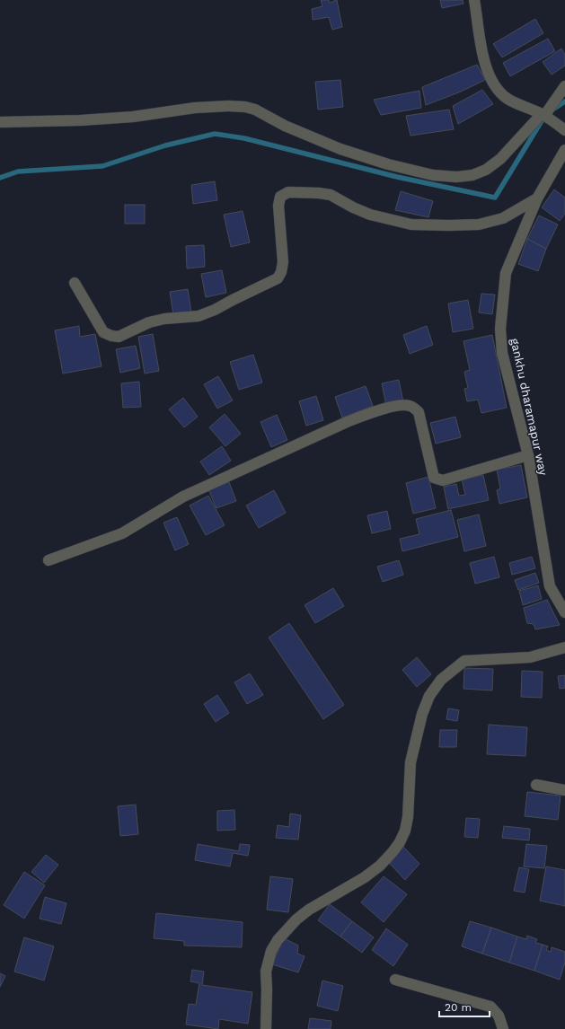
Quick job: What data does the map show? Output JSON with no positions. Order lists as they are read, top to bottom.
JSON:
{
  "streets": {
    "street": ["gankhu dharamapur way"]
  },
  "scale_bar": "20 m"
}
